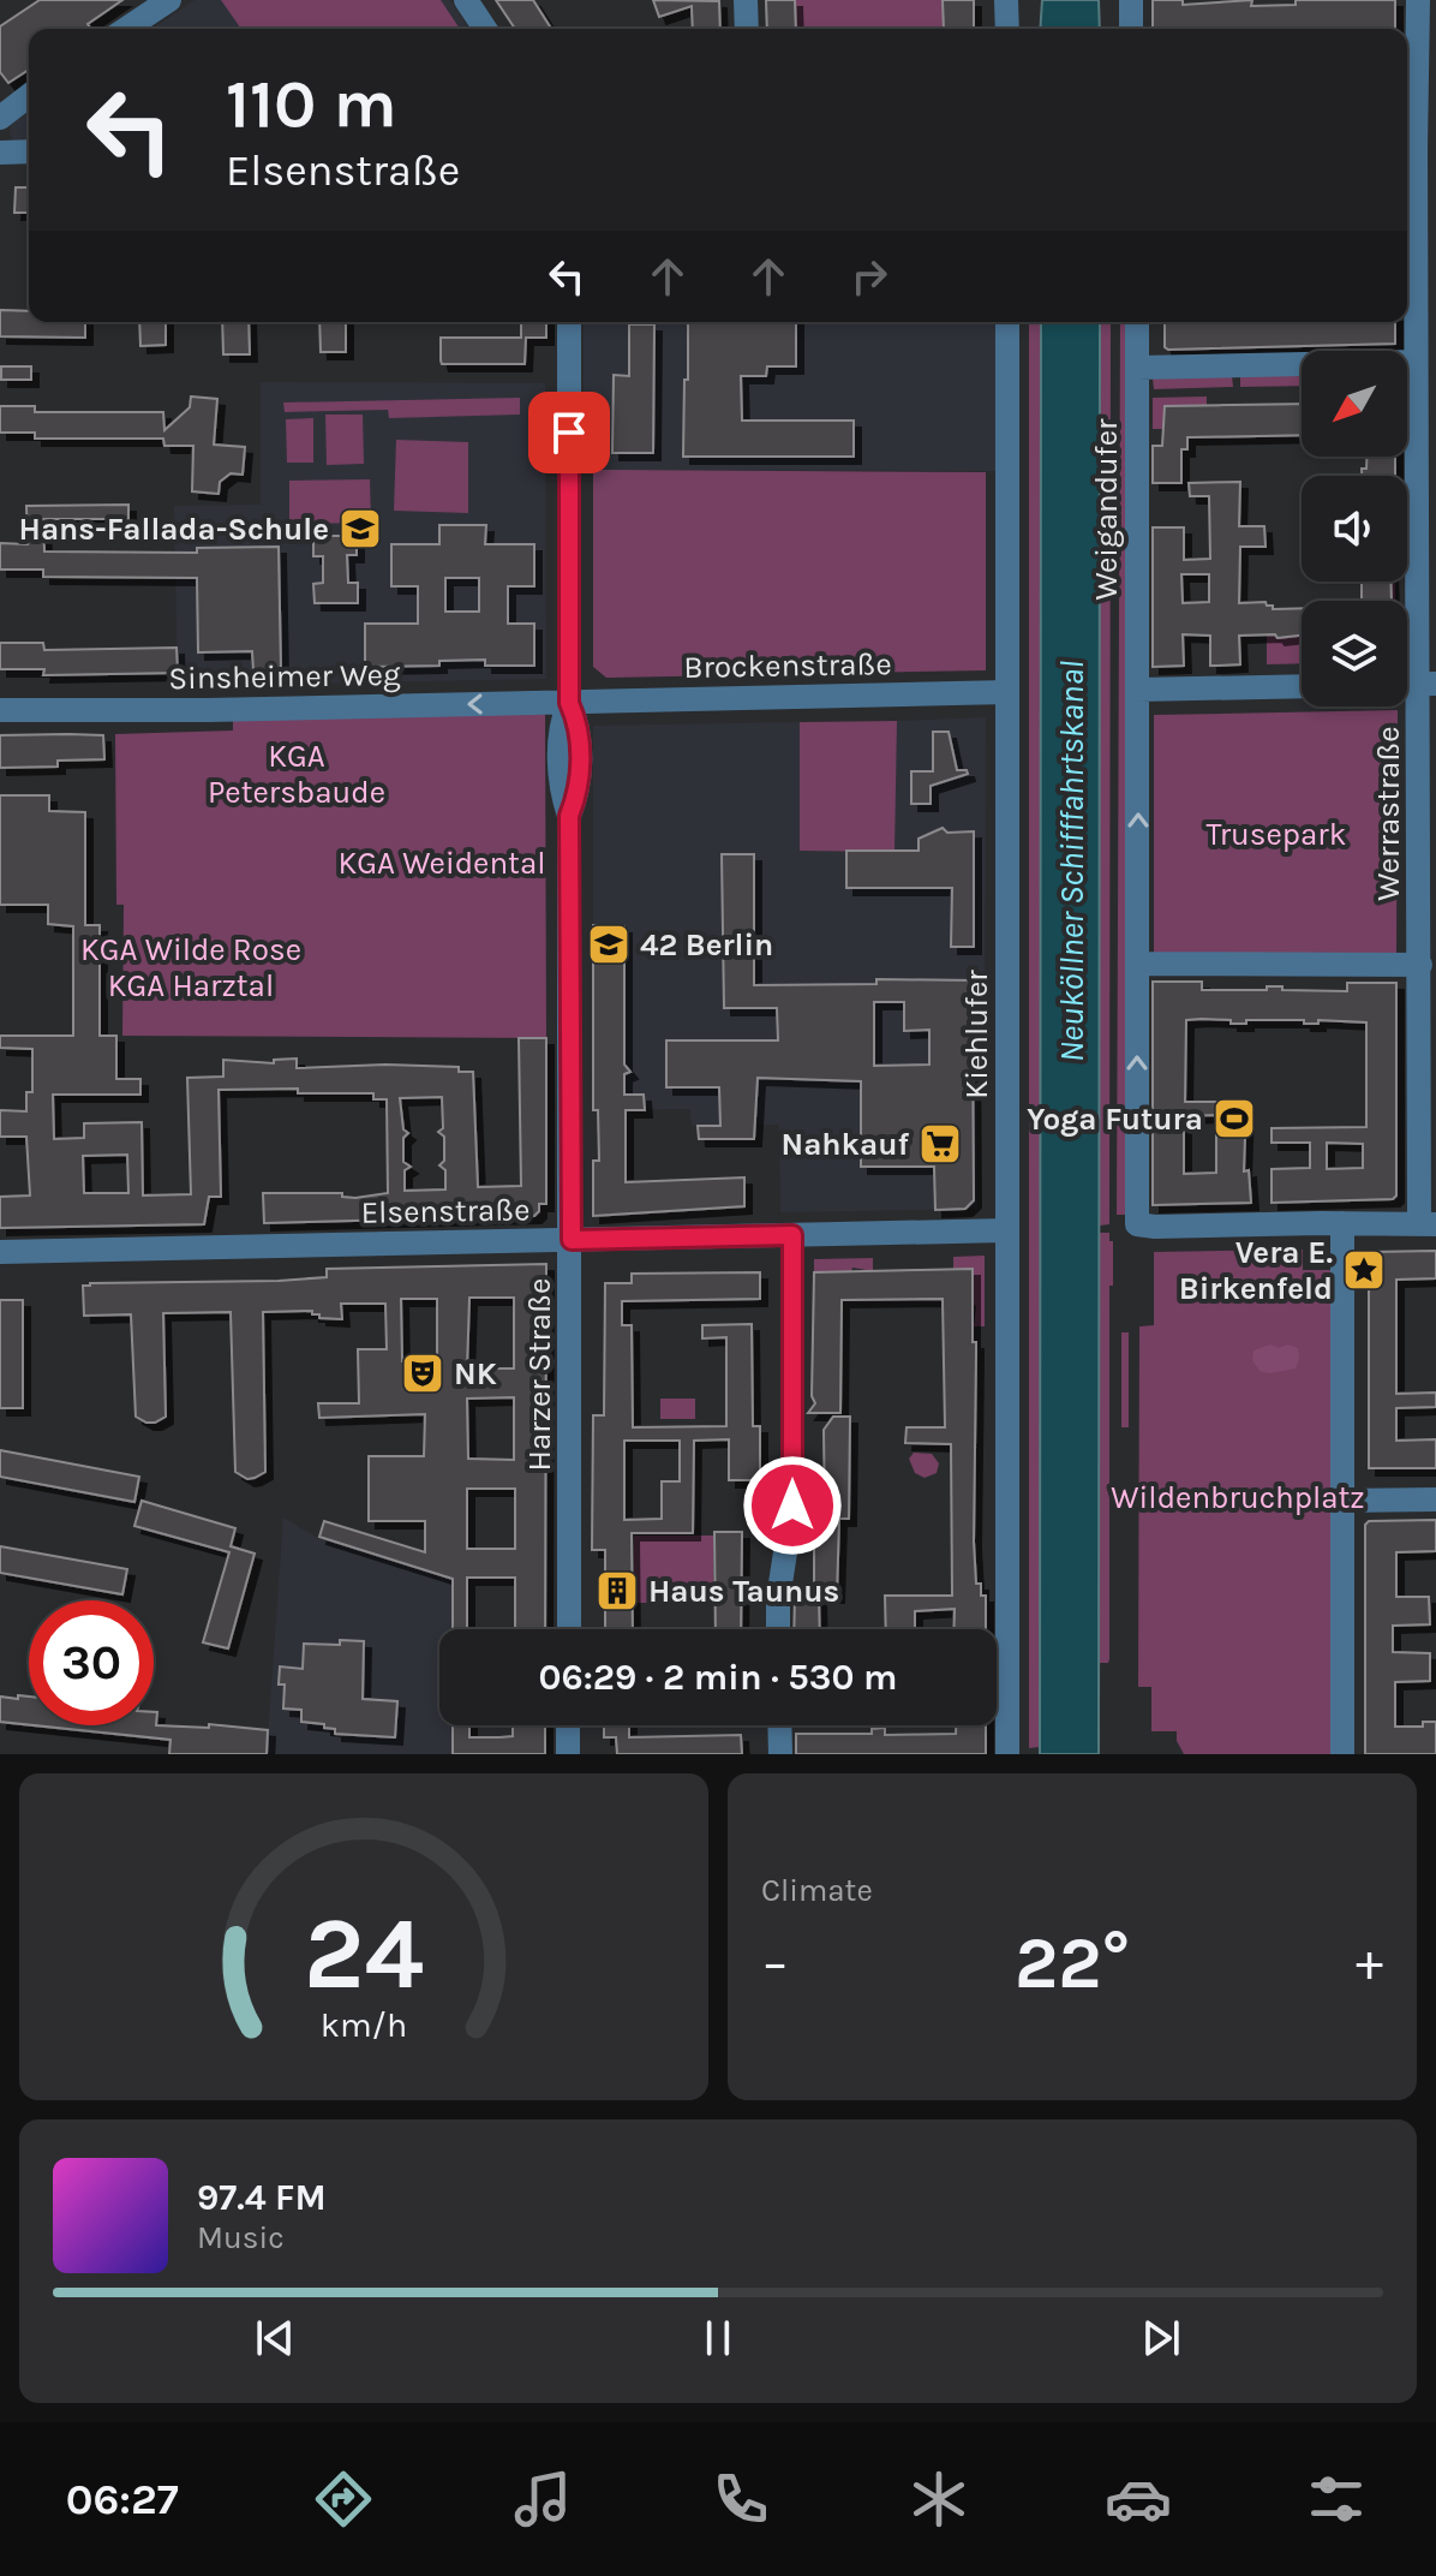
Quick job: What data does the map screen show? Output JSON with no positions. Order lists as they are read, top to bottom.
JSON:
{
  "streets": {
    "street": [
      "Weigandufer",
      "Brockenstraße",
      "Sinsheimer Weg",
      "Werrastraße",
      "Kiehlufer",
      "Elsenstraße",
      "Harzer Straße"
    ]
  },
  "crossings": [
    ["Brockenstraße", "Sinsheimer Weg"],
    ["Brockenstraße", "Kiehlufer"],
    ["Brockenstraße", "Harzer Straße"],
    ["Sinsheimer Weg", "Harzer Straße"],
    ["Kiehlufer", "Elsenstraße"],
    ["Elsenstraße", "Harzer Straße"]
  ],
  "one_way": ["Sinsheimer Weg"],
  "water": ["Neuköllner Schifffahrtskanal"],
  "parks": [
    "KGA Petersbaude",
    "Trusepark",
    "KGA Weidental",
    "KGA Wilde Rose KGA Harztal",
    "Wildenbruchplatz"
  ],
  "places": {
    "school or university": ["Hans-Fallada-Schule", "42 Berlin"],
    "sports": ["Yoga Futura"],
    "supermarket": ["Nahkauf"],
    "place": ["Vera E. Birkenfeld"],
    "theatre": ["NK"],
    "building": ["Haus Taunus"]
  },
  "north": "bottom left",
  "page": {
    "turn": ["110 m", "Elsenstraße"],
    "limit": "30",
    "trip": "06:29 · 2 min · 530 m",
    "tile": "Climate",
    "heat": ["−", "22°", "+"],
    "song": ["97.4 FM", "Music"],
    "tabs": "06:27",
    "gauge": ["24", "km/h"]
  }
}
